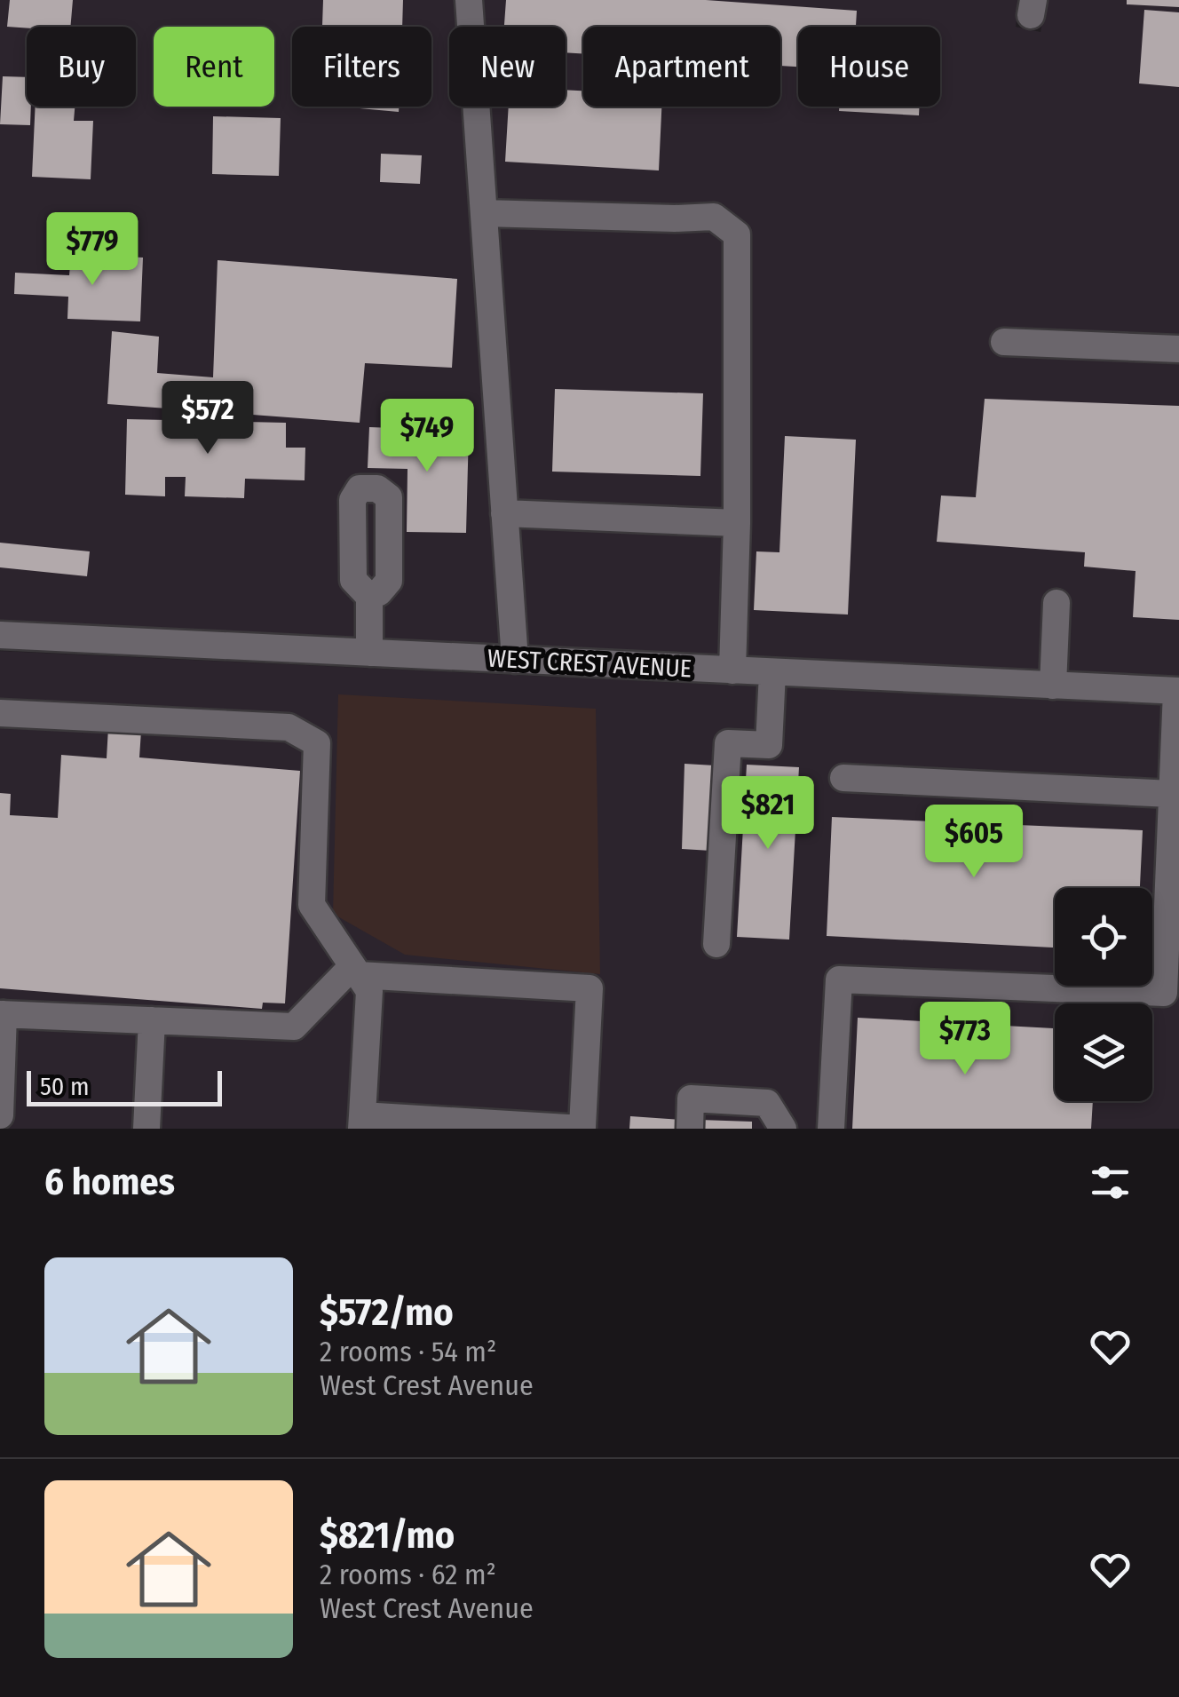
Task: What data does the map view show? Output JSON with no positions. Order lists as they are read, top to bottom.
{
  "streets": {
    "street": ["WEST CREST AVENUE"]
  },
  "scale_bar": "50 m",
  "page": {
    "chip": [
      "Buy",
      "Rent",
      "Filters",
      "New",
      "Apartment",
      "House"
    ],
    "price": [
      "$779",
      "$572",
      "$749",
      "$821",
      "$605",
      "$773"
    ],
    "scale": "50 m",
    "heading": "6 homes",
    "list": [
      {
        "name": "$572/mo",
        "note": "2 rooms · 54 m² · West Crest Avenue"
      },
      {
        "name": "$821/mo",
        "note": "2 rooms · 62 m² · West Crest Avenue"
      }
    ]
  }
}
